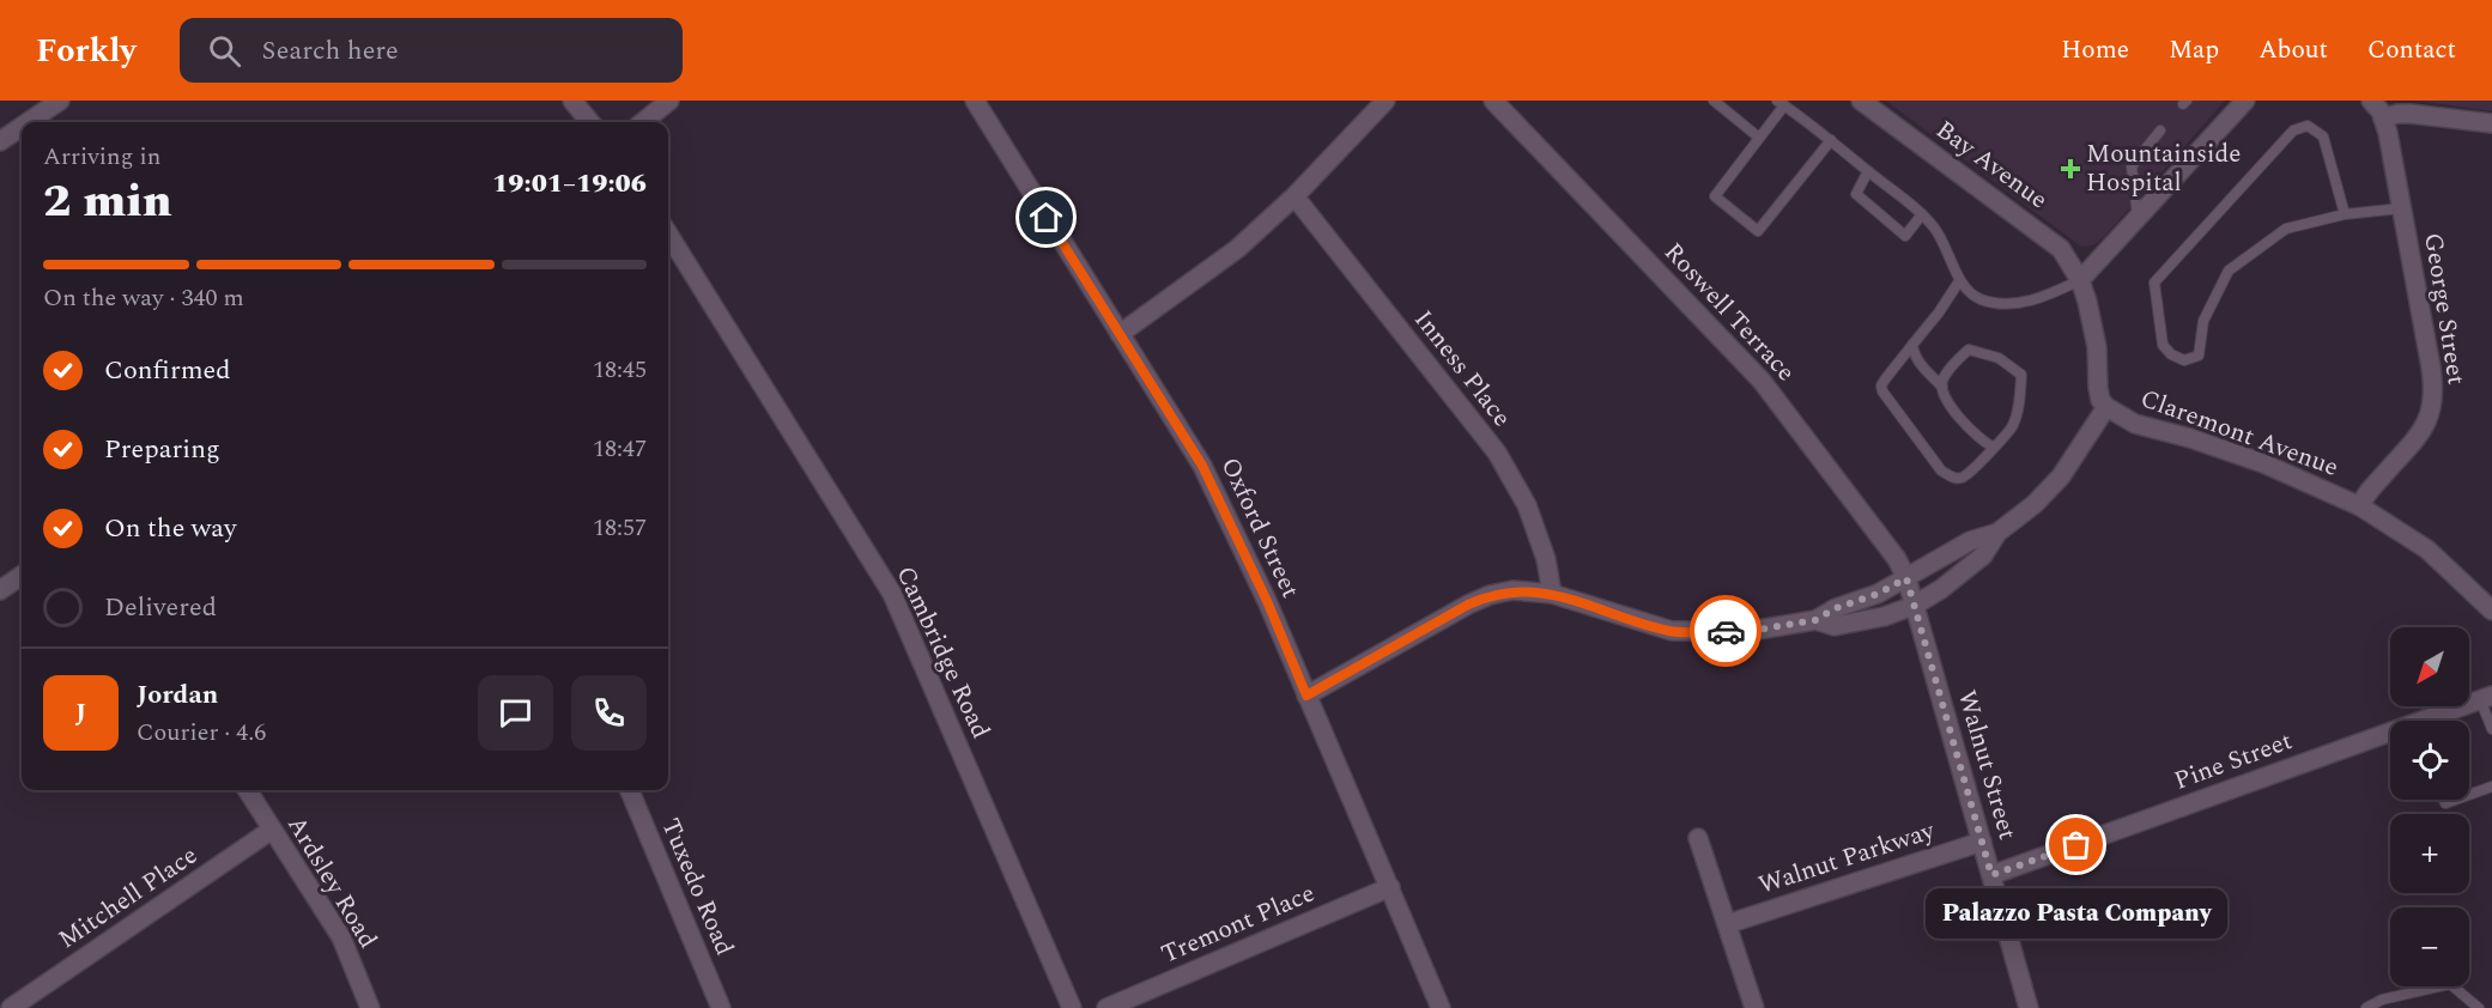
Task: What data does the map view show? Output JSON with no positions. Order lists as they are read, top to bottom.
{
  "streets": {
    "street": [
      "Bay Avenue",
      "George Street",
      "Roswell Terrace",
      "Inness Place",
      "Claremont Avenue",
      "Oxford Street",
      "Cambridge Road",
      "Pine Street",
      "Walnut Street",
      "Walnut Parkway",
      "Ardsley Road",
      "Tuxedo Road",
      "Mitchell Place",
      "Tremont Place"
    ]
  },
  "crossings": [
    ["George Street", "Claremont Avenue"],
    ["Roswell Terrace", "Walnut Street"],
    ["Oxford Street", "Tremont Place"],
    ["Pine Street", "Walnut Street"],
    ["Walnut Street", "Walnut Parkway"],
    ["Ardsley Road", "Mitchell Place"]
  ],
  "places": {
    "health": ["Mountainside Hospital"],
    "other": ["Palazzo Pasta Company"]
  },
  "north": "bottom left",
  "page": {
    "header": "Forkly",
    "search": "Search here",
    "nav": [
      "Home",
      "Map",
      "About",
      "Contact"
    ],
    "heading": ["2 min", "Arriving in", "19:01–19:06"],
    "panel": ["Jordan", "Courier · 4.6"],
    "bar": "On the way · 340 m",
    "list": [
      ["Confirmed", "18:45"],
      ["Preparing", "18:47"],
      ["On the way", "18:57"],
      "Delivered"
    ],
    "map_buttons": ["+", "−"],
    "round": "J",
    "bubble": "Palazzo Pasta Company"
  }
}
